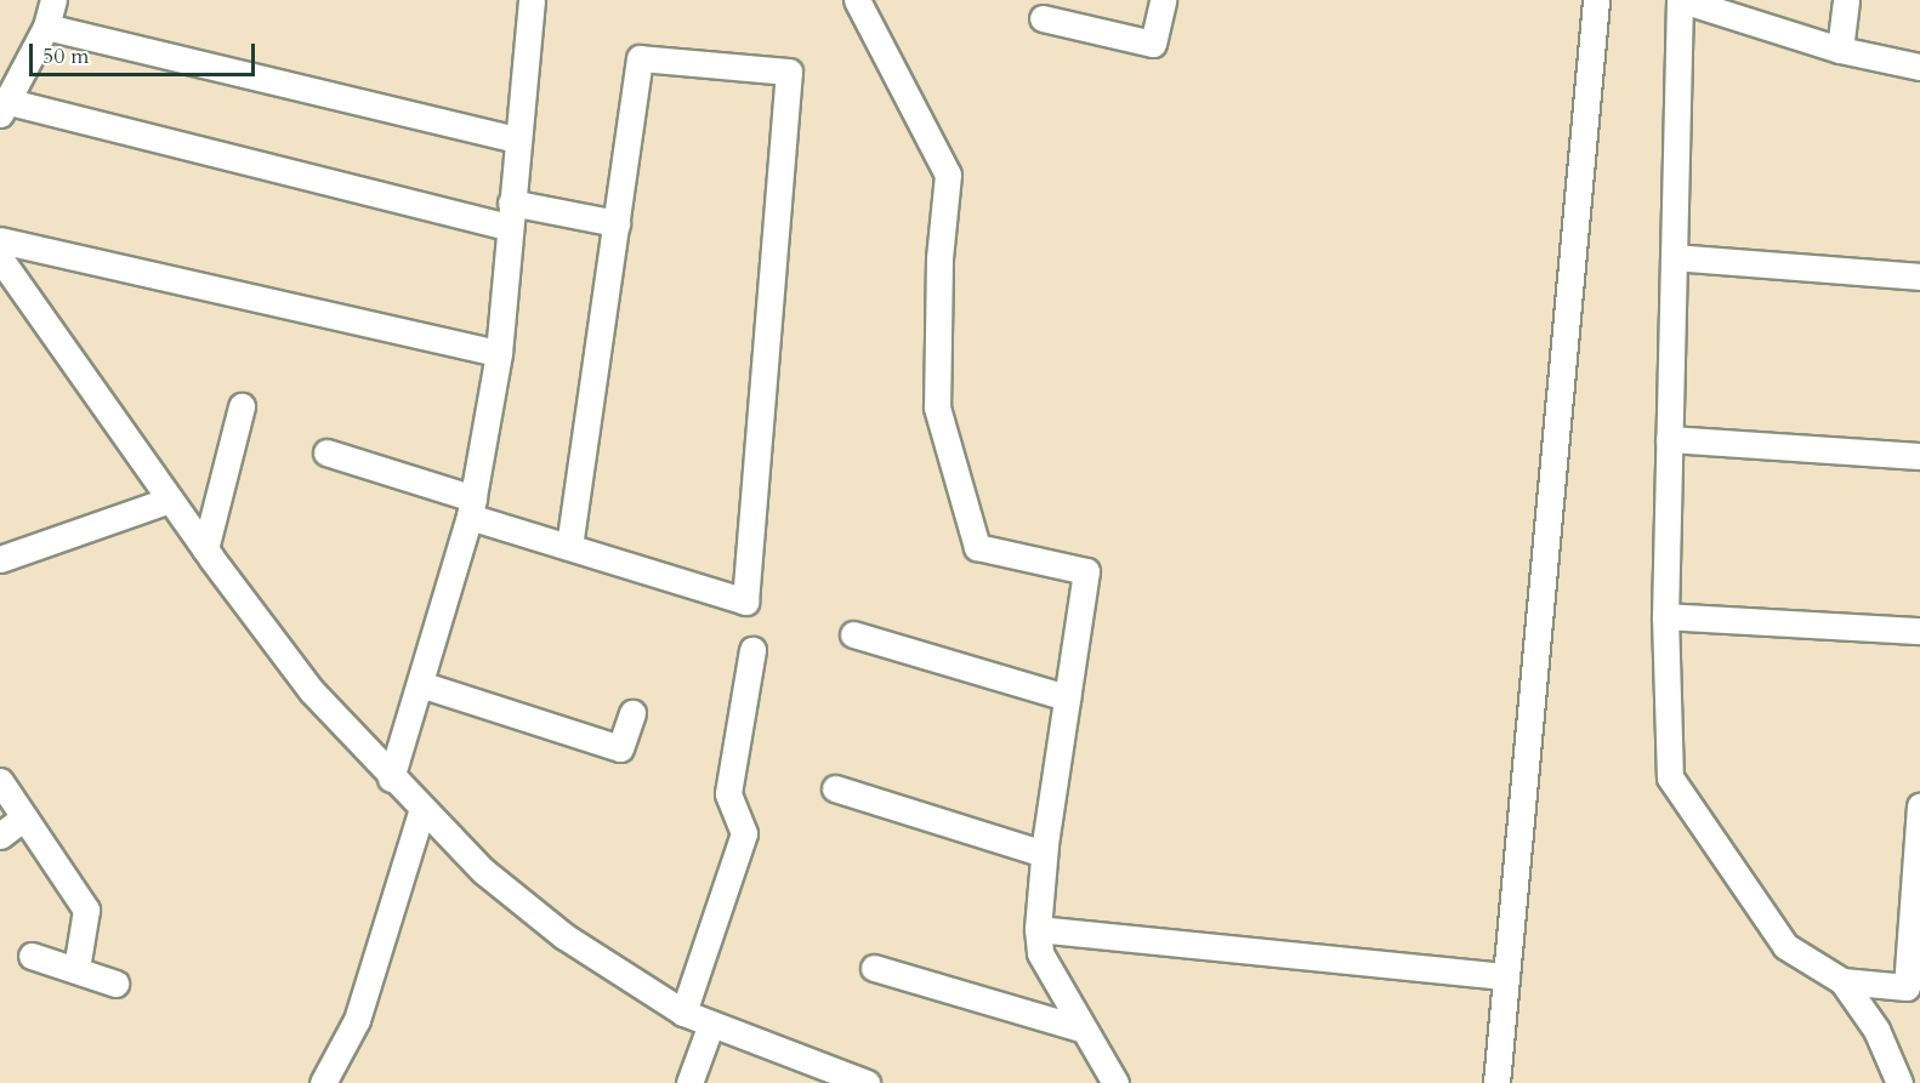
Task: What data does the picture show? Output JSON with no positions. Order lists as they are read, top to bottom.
{
  "scale_bar": "50 m"
}
